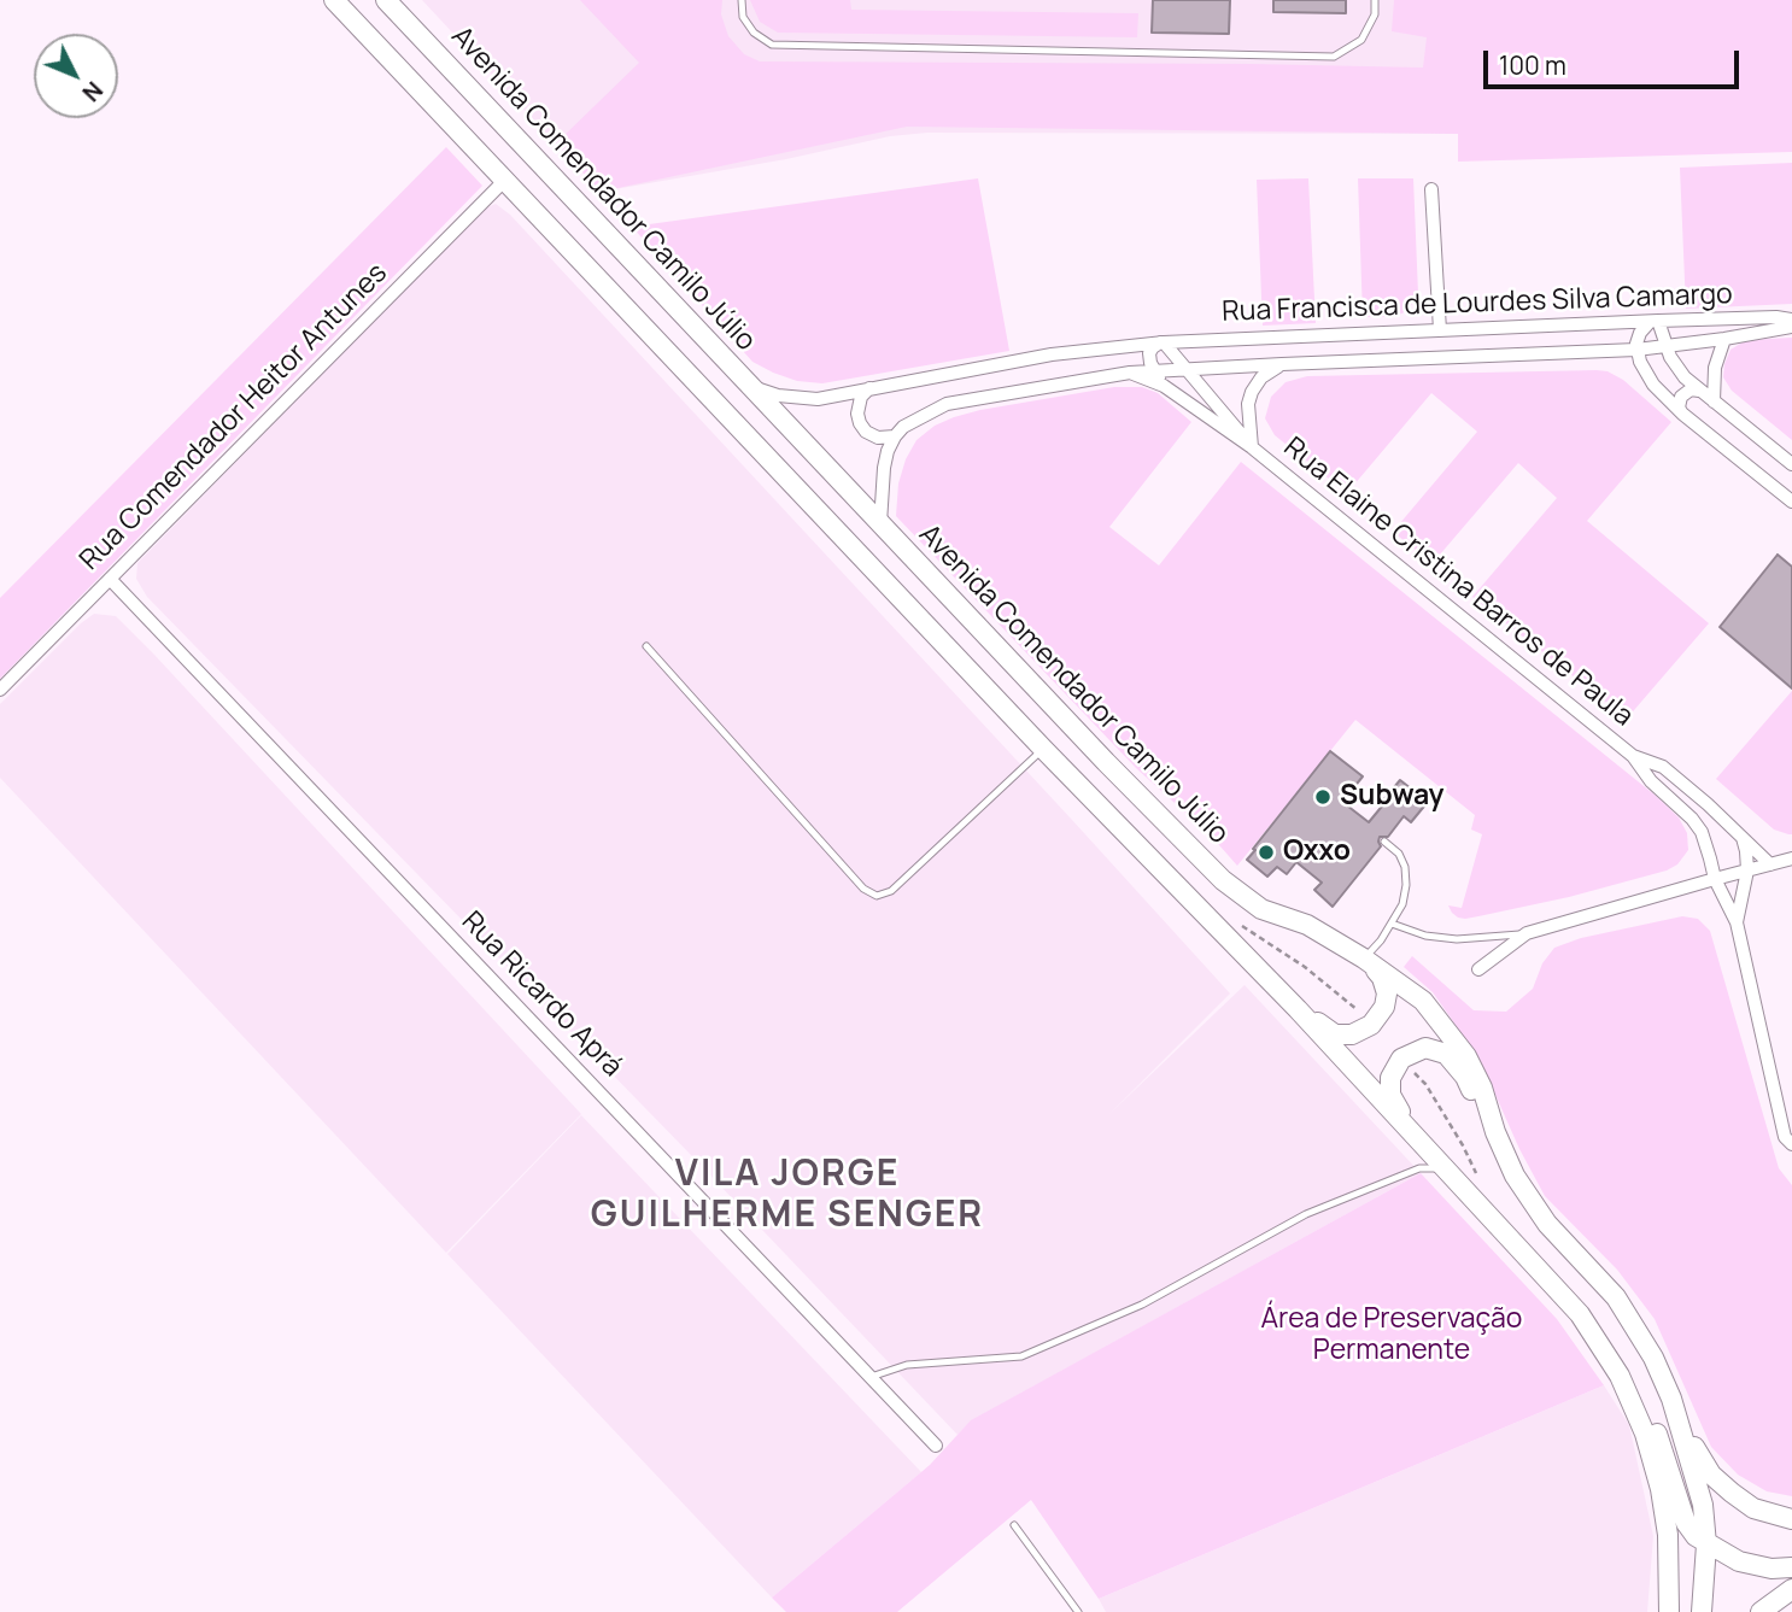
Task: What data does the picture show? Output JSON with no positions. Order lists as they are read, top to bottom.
{
  "streets": {
    "main road": ["Avenida Comendador Camilo Júlio"],
    "street": [
      "Rua Francisca de Lourdes Silva Camargo",
      "Rua Comendador Heitor Antunes",
      "Rua Elaine Cristina Barros de Paula",
      "Rua Ricardo Aprá"
    ]
  },
  "crossings": [
    ["Avenida Comendador Camilo Júlio", "Rua Francisca de Lourdes Silva Camargo"],
    ["Rua Francisca de Lourdes Silva Camargo", "Rua Elaine Cristina Barros de Paula"],
    ["Rua Comendador Heitor Antunes", "Rua Ricardo Aprá"]
  ],
  "districts": ["VILA JORGE GUILHERME SENGER"],
  "parks": ["Área de Preservação Permanente"],
  "places": ["Subway", "Oxxo"],
  "scale_bar": "100 m",
  "north": "bottom right"
}
